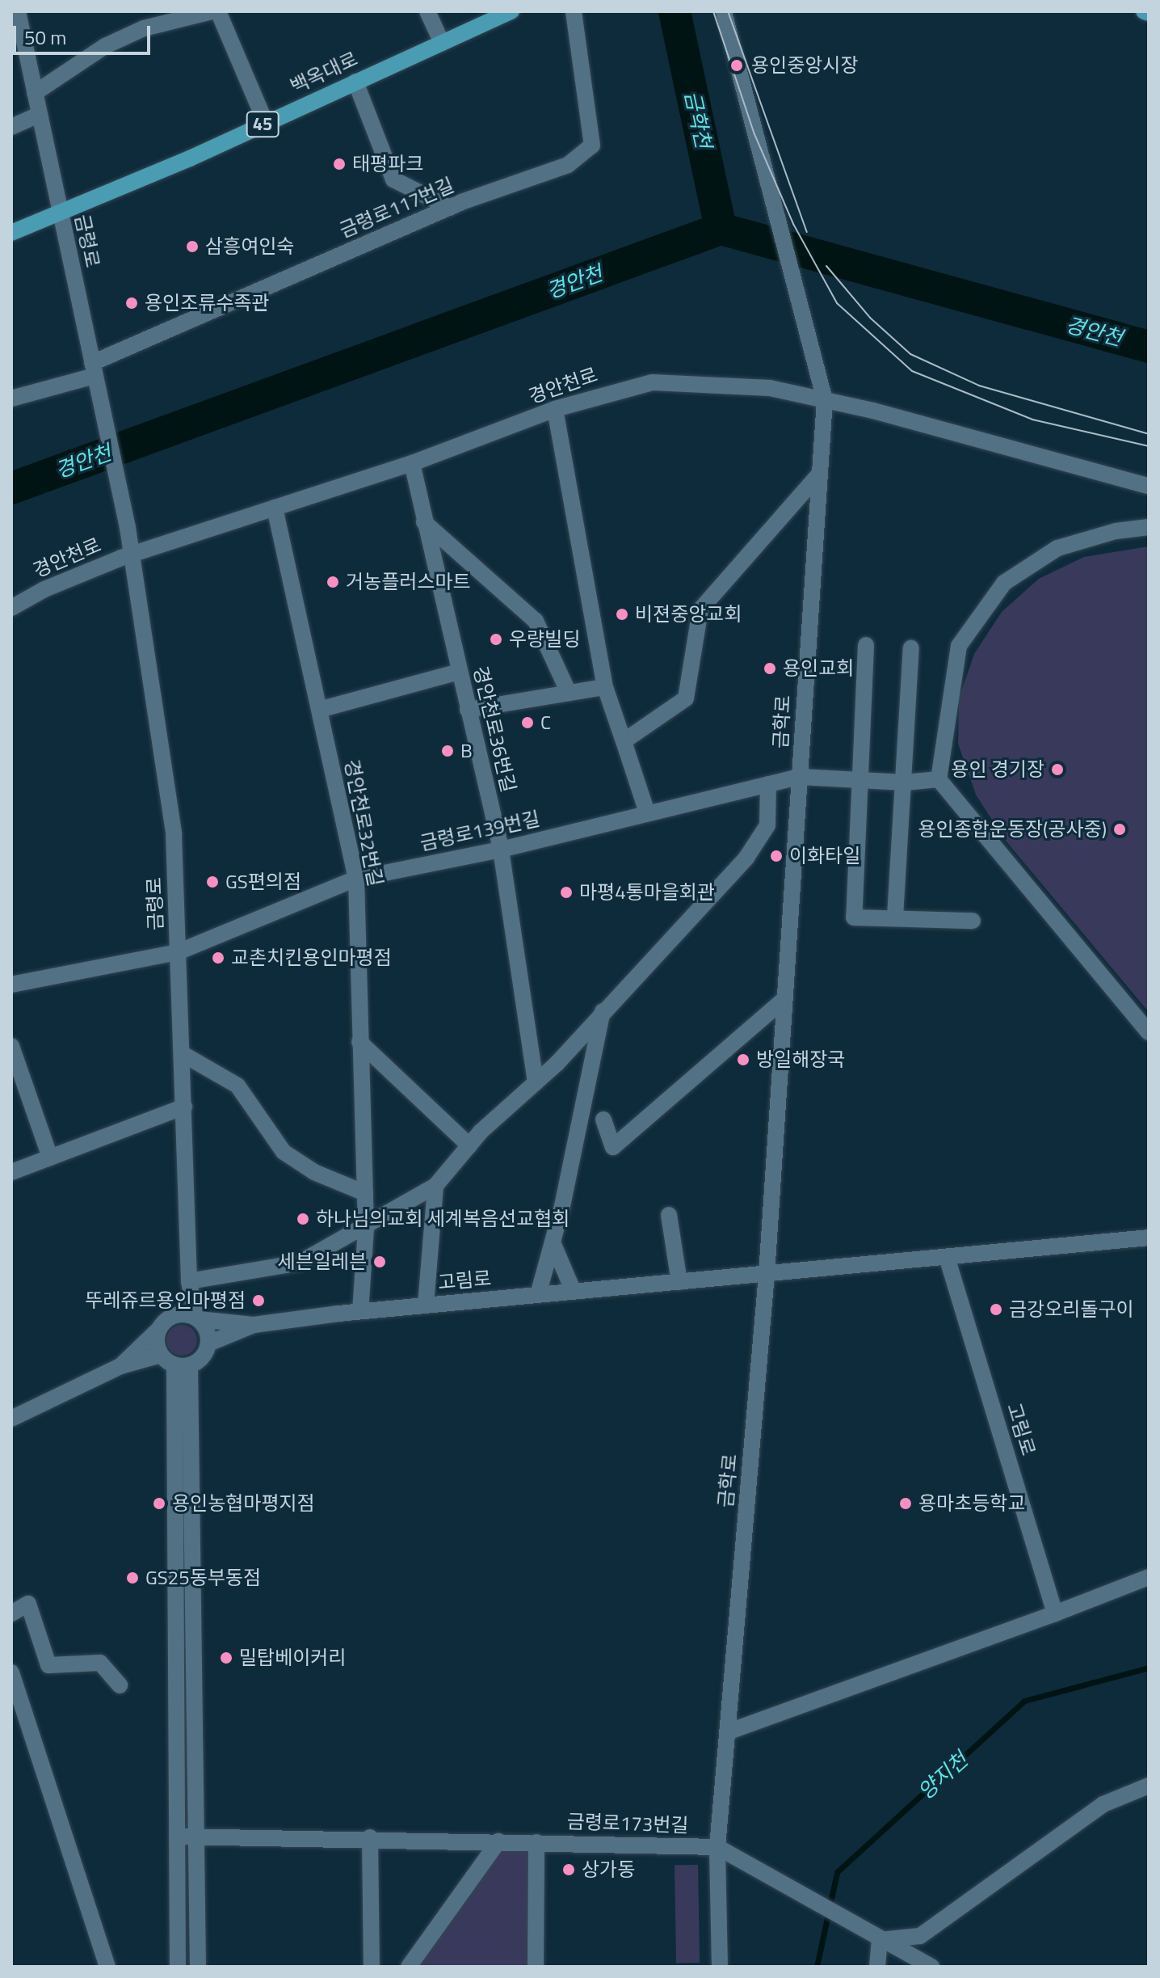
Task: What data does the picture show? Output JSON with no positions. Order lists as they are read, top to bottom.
{
  "streets": {
    "main road": ["백옥대로", "45"],
    "street": [
      "금령로117번길",
      "금령로",
      "경안천로",
      "금학로",
      "경안천로36번길",
      "경안천로32번길",
      "금령로139번길",
      "고림로",
      "금령로173번길"
    ]
  },
  "crossings": [
    ["백옥대로", "금령로"],
    ["금령로117번길", "금령로"],
    ["금령로", "경안천로"],
    ["금령로", "금령로139번길"],
    ["금령로", "고림로"],
    ["경안천로", "금학로"],
    ["경안천로", "경안천로36번길"],
    ["경안천로", "경안천로32번길"],
    ["금학로", "금령로139번길"],
    ["금학로", "고림로"],
    ["금학로", "금령로173번길"],
    ["경안천로36번길", "금령로139번길"],
    ["경안천로32번길", "금령로139번길"],
    ["경안천로32번길", "고림로"]
  ],
  "water": ["금학천", "경안천", "양지천"],
  "places": [
    "용인중앙시장",
    "태평파크",
    "삼흥여인숙",
    "용인조류수족관",
    "거농플러스마트",
    "비젼중앙교회",
    "우량빌딩",
    "용인교회",
    "C",
    "B",
    "용인 경기장",
    "용인종합운동장(공사중)",
    "이화타일",
    "GS편의점",
    "마평4통마을회관",
    "교촌치킨용인마평점",
    "방일해장국",
    "하나님의교회 세계복음선교협회",
    "세븐일레븐",
    "뚜레쥬르용인마평점",
    "금강오리돌구이",
    "용인농협마평지점",
    "용마초등학교",
    "GS25동부동점",
    "밀탑베이커리",
    "상가동"
  ],
  "scale_bar": "50 m"
}
